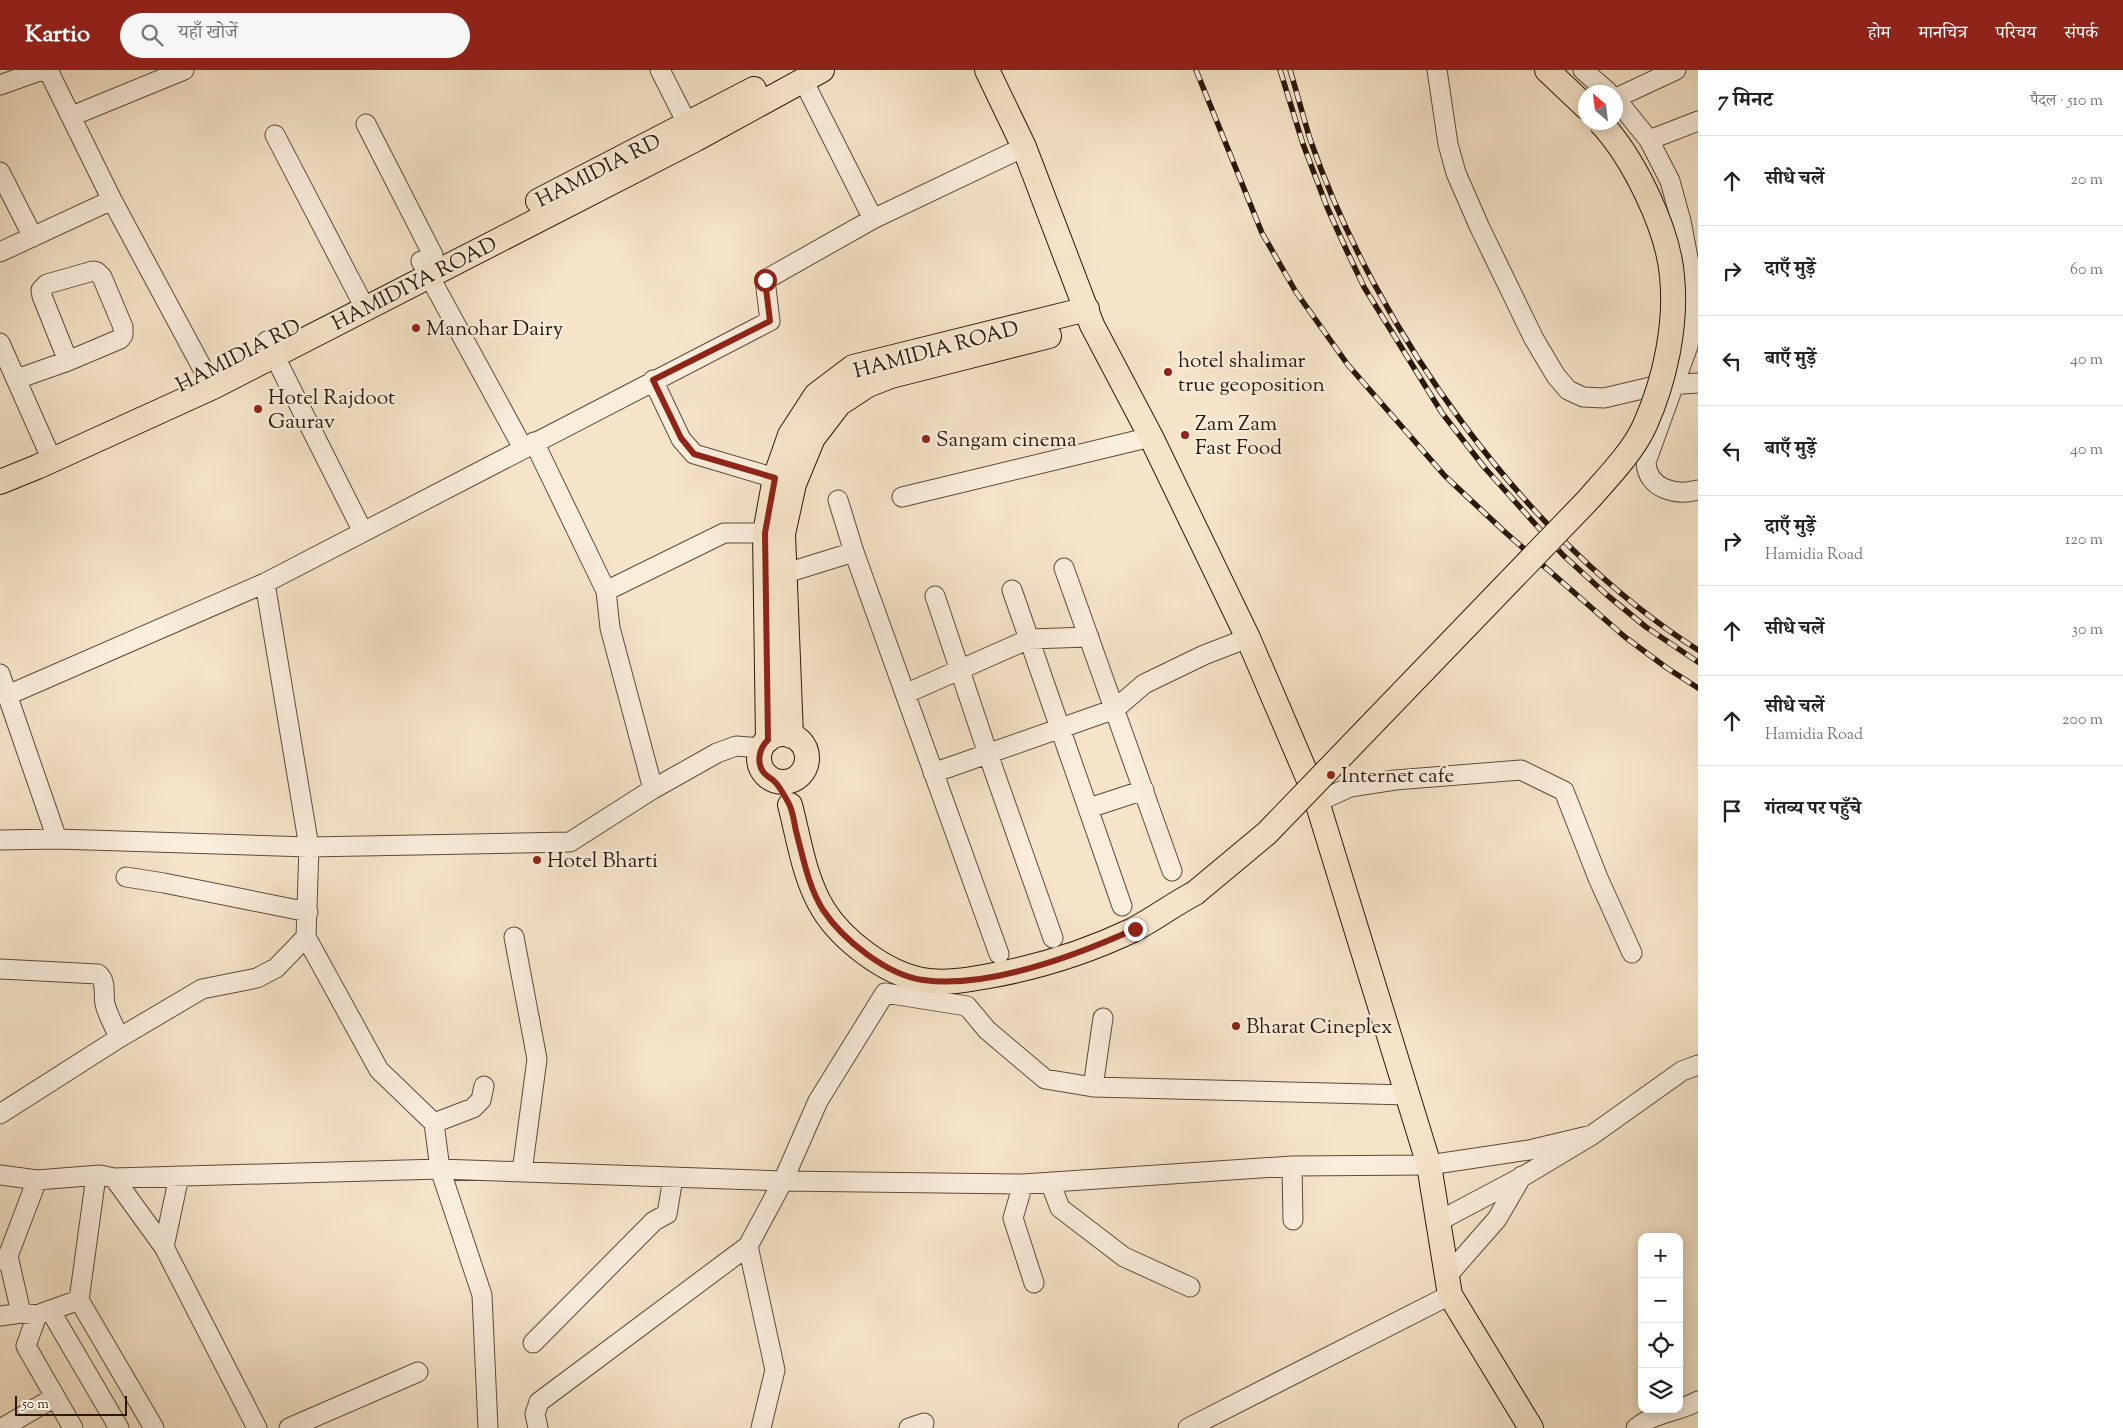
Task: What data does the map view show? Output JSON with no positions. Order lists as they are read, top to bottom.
{
  "streets": {
    "main road": ["HAMIDIA RD", "HAMIDIYA ROAD", "HAMIDIA ROAD"]
  },
  "crossings": [
    ["HAMIDIA RD", "HAMIDIYA ROAD"]
  ],
  "places": [
    "Manohar Dairy",
    "hotel shalimar true geoposition",
    "Hotel Rajdoot Gaurav",
    "Zam Zam Fast Food",
    "Sangam cinema",
    "Internet cafe",
    "Hotel Bharti",
    "Bharat Cineplex"
  ],
  "scale_bar": "50 m",
  "north": "top left",
  "page": {
    "header": "Kartio",
    "search": "यहाँ खोजें",
    "nav": [
      "होम",
      "मानचित्र",
      "परिचय",
      "संपर्क"
    ],
    "heading": ["7 मिनट", "पैदल · 510 m"],
    "list": [
      ["सीधे चलें", "20 m"],
      ["दाएँ मुड़ें", "60 m"],
      ["बाएँ मुड़ें", "40 m"],
      ["बाएँ मुड़ें", "40 m"],
      ["दाएँ मुड़ें", "Hamidia Road", "120 m"],
      ["सीधे चलें", "30 m"],
      ["सीधे चलें", "Hamidia Road", "200 m"],
      "गंतव्य पर पहुँचे"
    ],
    "map_buttons": ["+", "−"],
    "scale": "50 m"
  }
}
